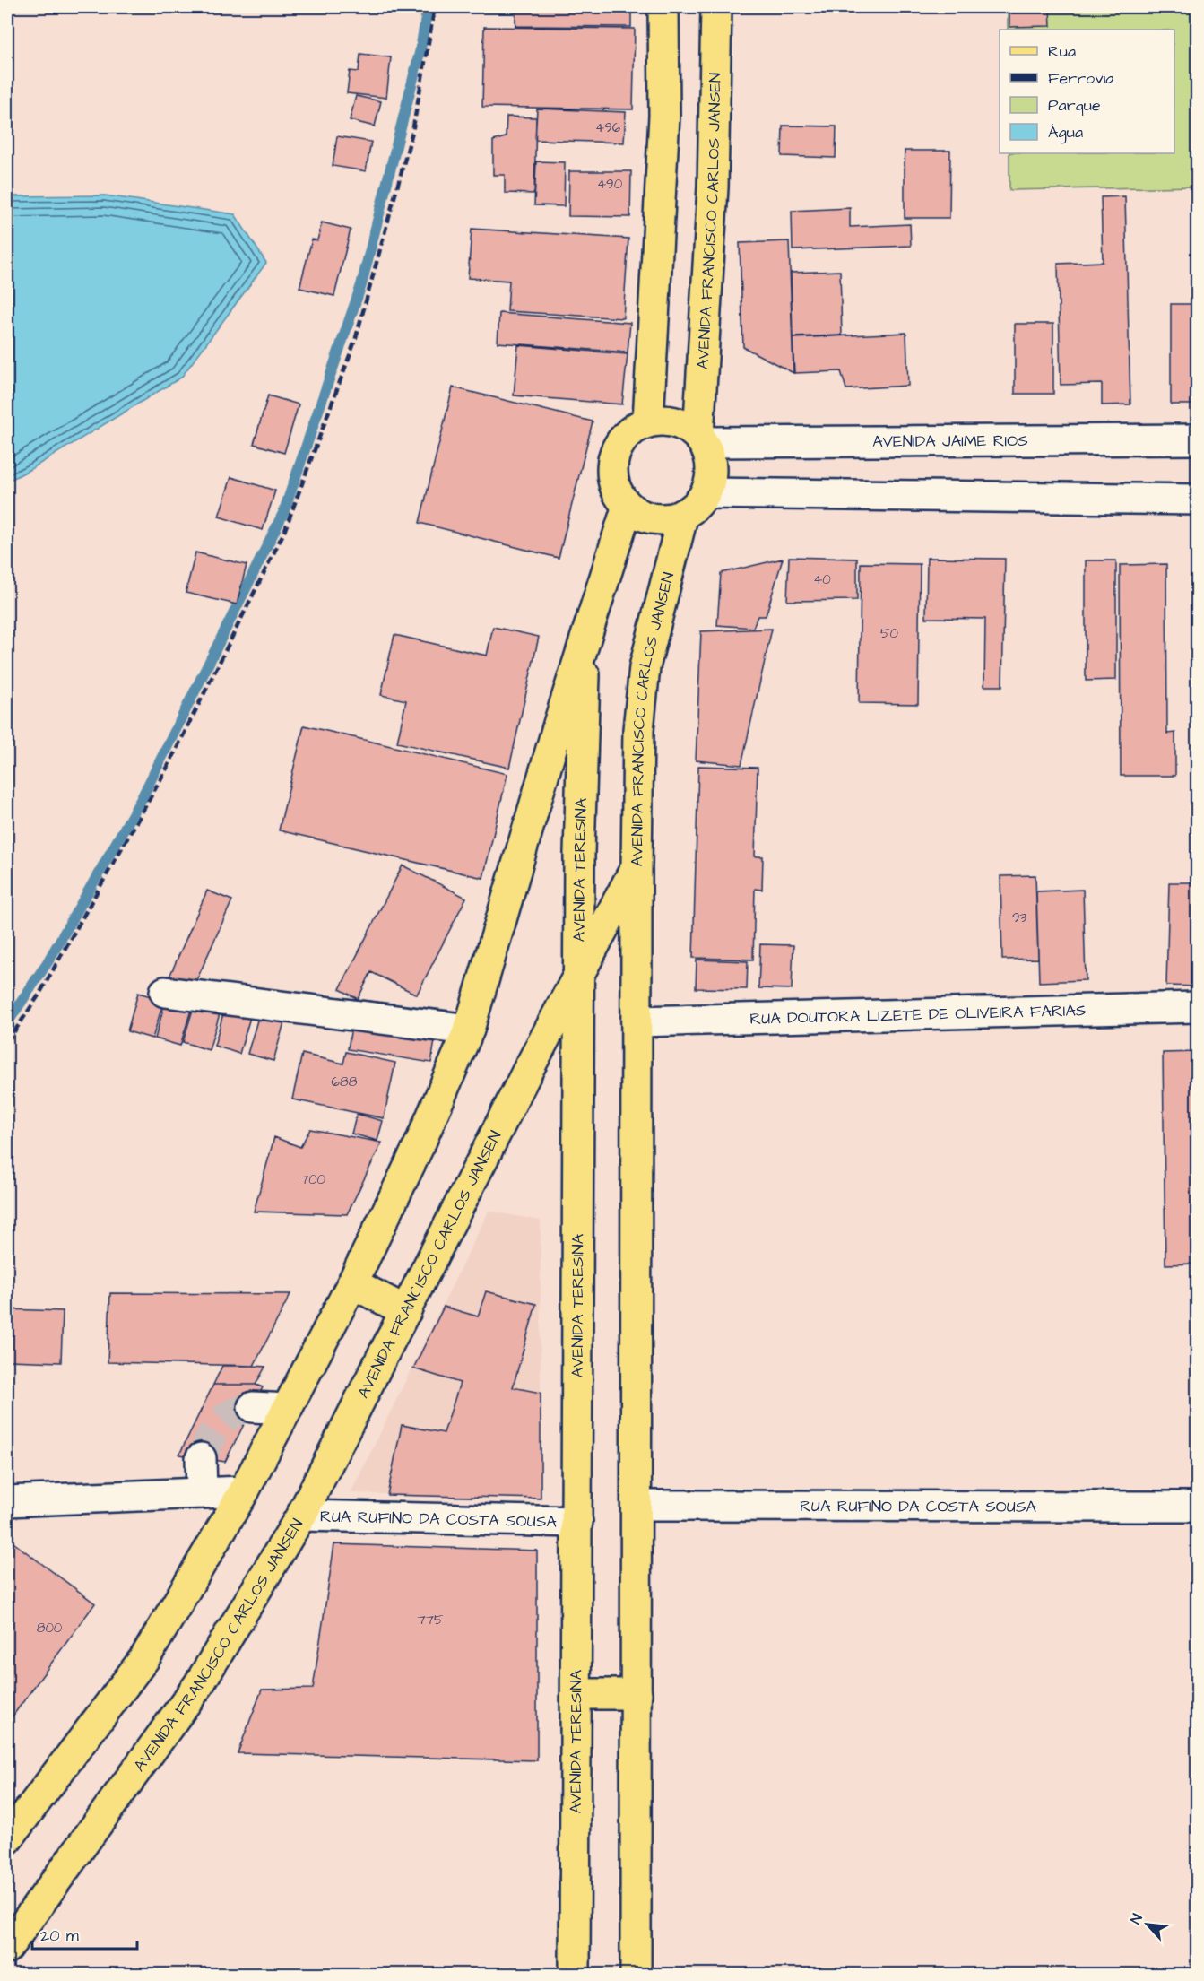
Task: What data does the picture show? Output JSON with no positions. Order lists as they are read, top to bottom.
{
  "streets": {
    "main road": ["AVENIDA FRANCISCO CARLOS JANSEN", "AVENIDA TERESINA"],
    "street": ["AVENIDA JAIME RIOS", "RUA DOUTORA LIZETE DE OLIVEIRA FARIAS", "RUA RUFINO DA COSTA SOUSA"]
  },
  "crossings": [
    ["AVENIDA FRANCISCO CARLOS JANSEN", "AVENIDA JAIME RIOS"],
    ["AVENIDA FRANCISCO CARLOS JANSEN", "AVENIDA TERESINA"],
    ["AVENIDA FRANCISCO CARLOS JANSEN", "RUA RUFINO DA COSTA SOUSA"],
    ["AVENIDA TERESINA", "RUA RUFINO DA COSTA SOUSA"]
  ],
  "house_numbers": [
    "496",
    "490",
    "40",
    "50",
    "93",
    "688",
    "700",
    "775",
    "800"
  ],
  "legend": [
    "Rua",
    "Ferrovia",
    "Parque",
    "Água"
  ],
  "scale_bar": "20 m",
  "north": "top left"
}
